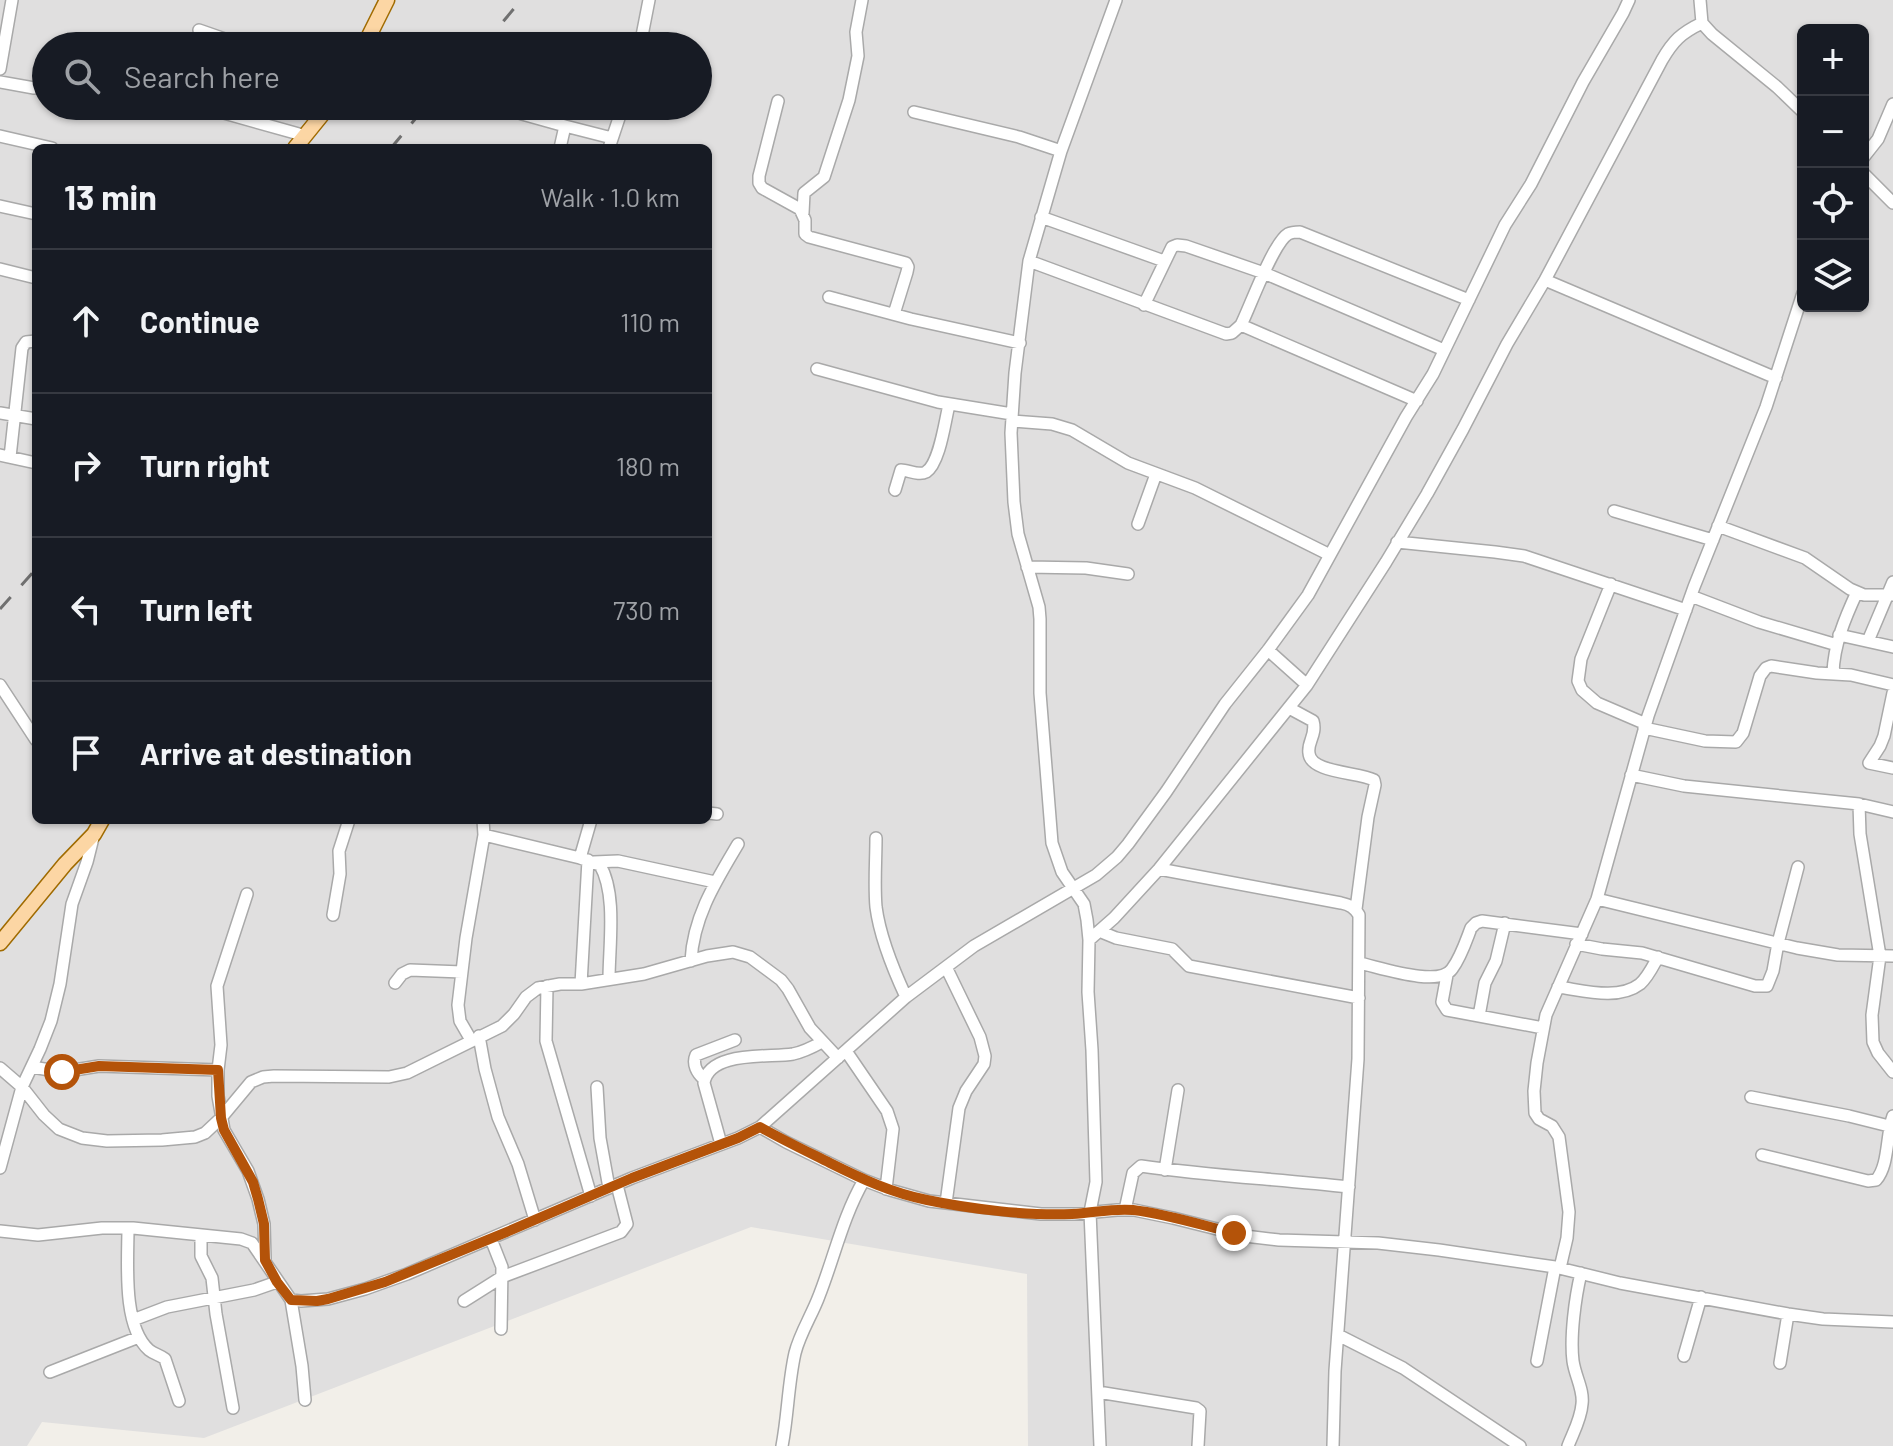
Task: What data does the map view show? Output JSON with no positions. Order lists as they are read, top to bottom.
{
  "page": {
    "map_buttons": ["+", "−"],
    "search": "Search here",
    "heading": ["13 min", "Walk · 1.0 km"],
    "list": [
      ["Continue", "110 m"],
      ["Turn right", "180 m"],
      ["Turn left", "730 m"],
      "Arrive at destination"
    ]
  }
}
